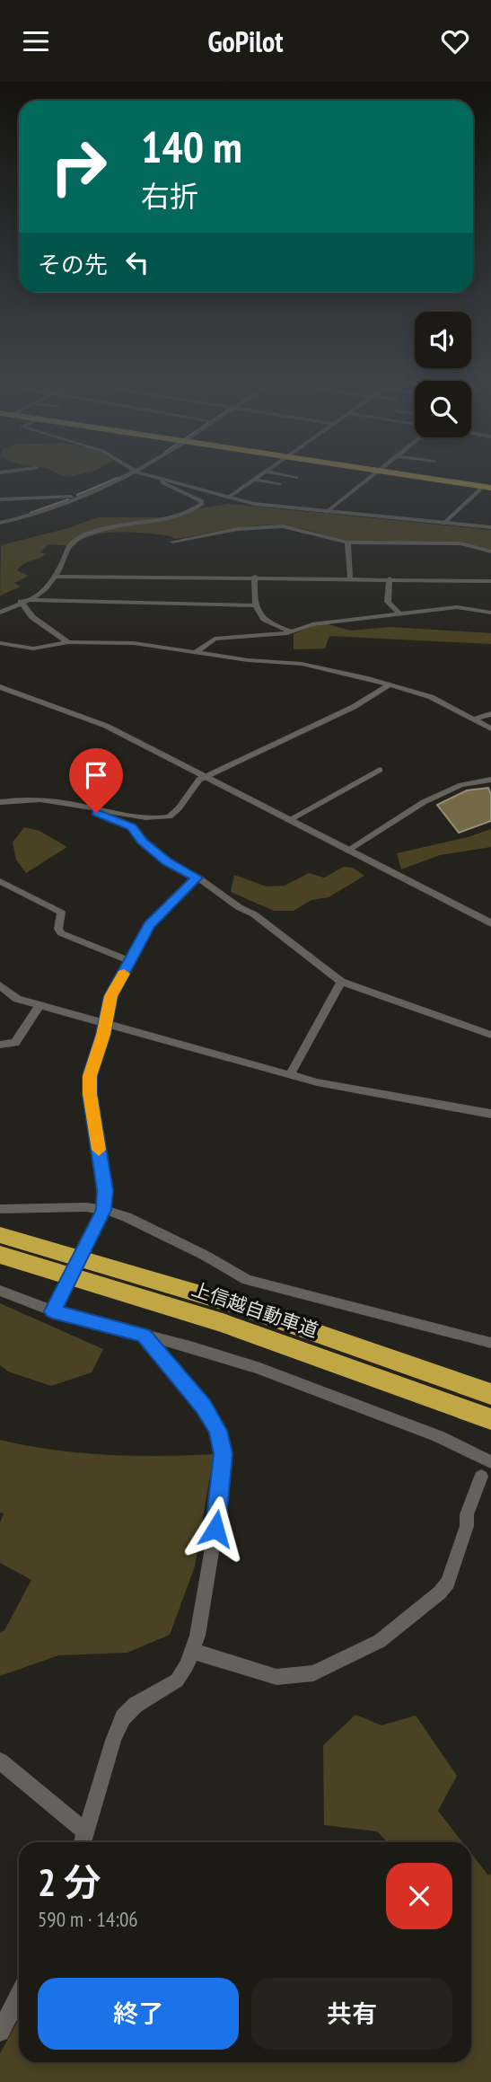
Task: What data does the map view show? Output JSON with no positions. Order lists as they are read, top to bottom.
{
  "streets": {
    "highway": ["上信越自動車道"]
  },
  "page": {
    "header": "GoPilot",
    "turn": ["140 m", "右折"],
    "then": "その先",
    "heading": ["2 分", "590 m · 14:06"],
    "buttons": ["終了", "共有"]
  }
}
